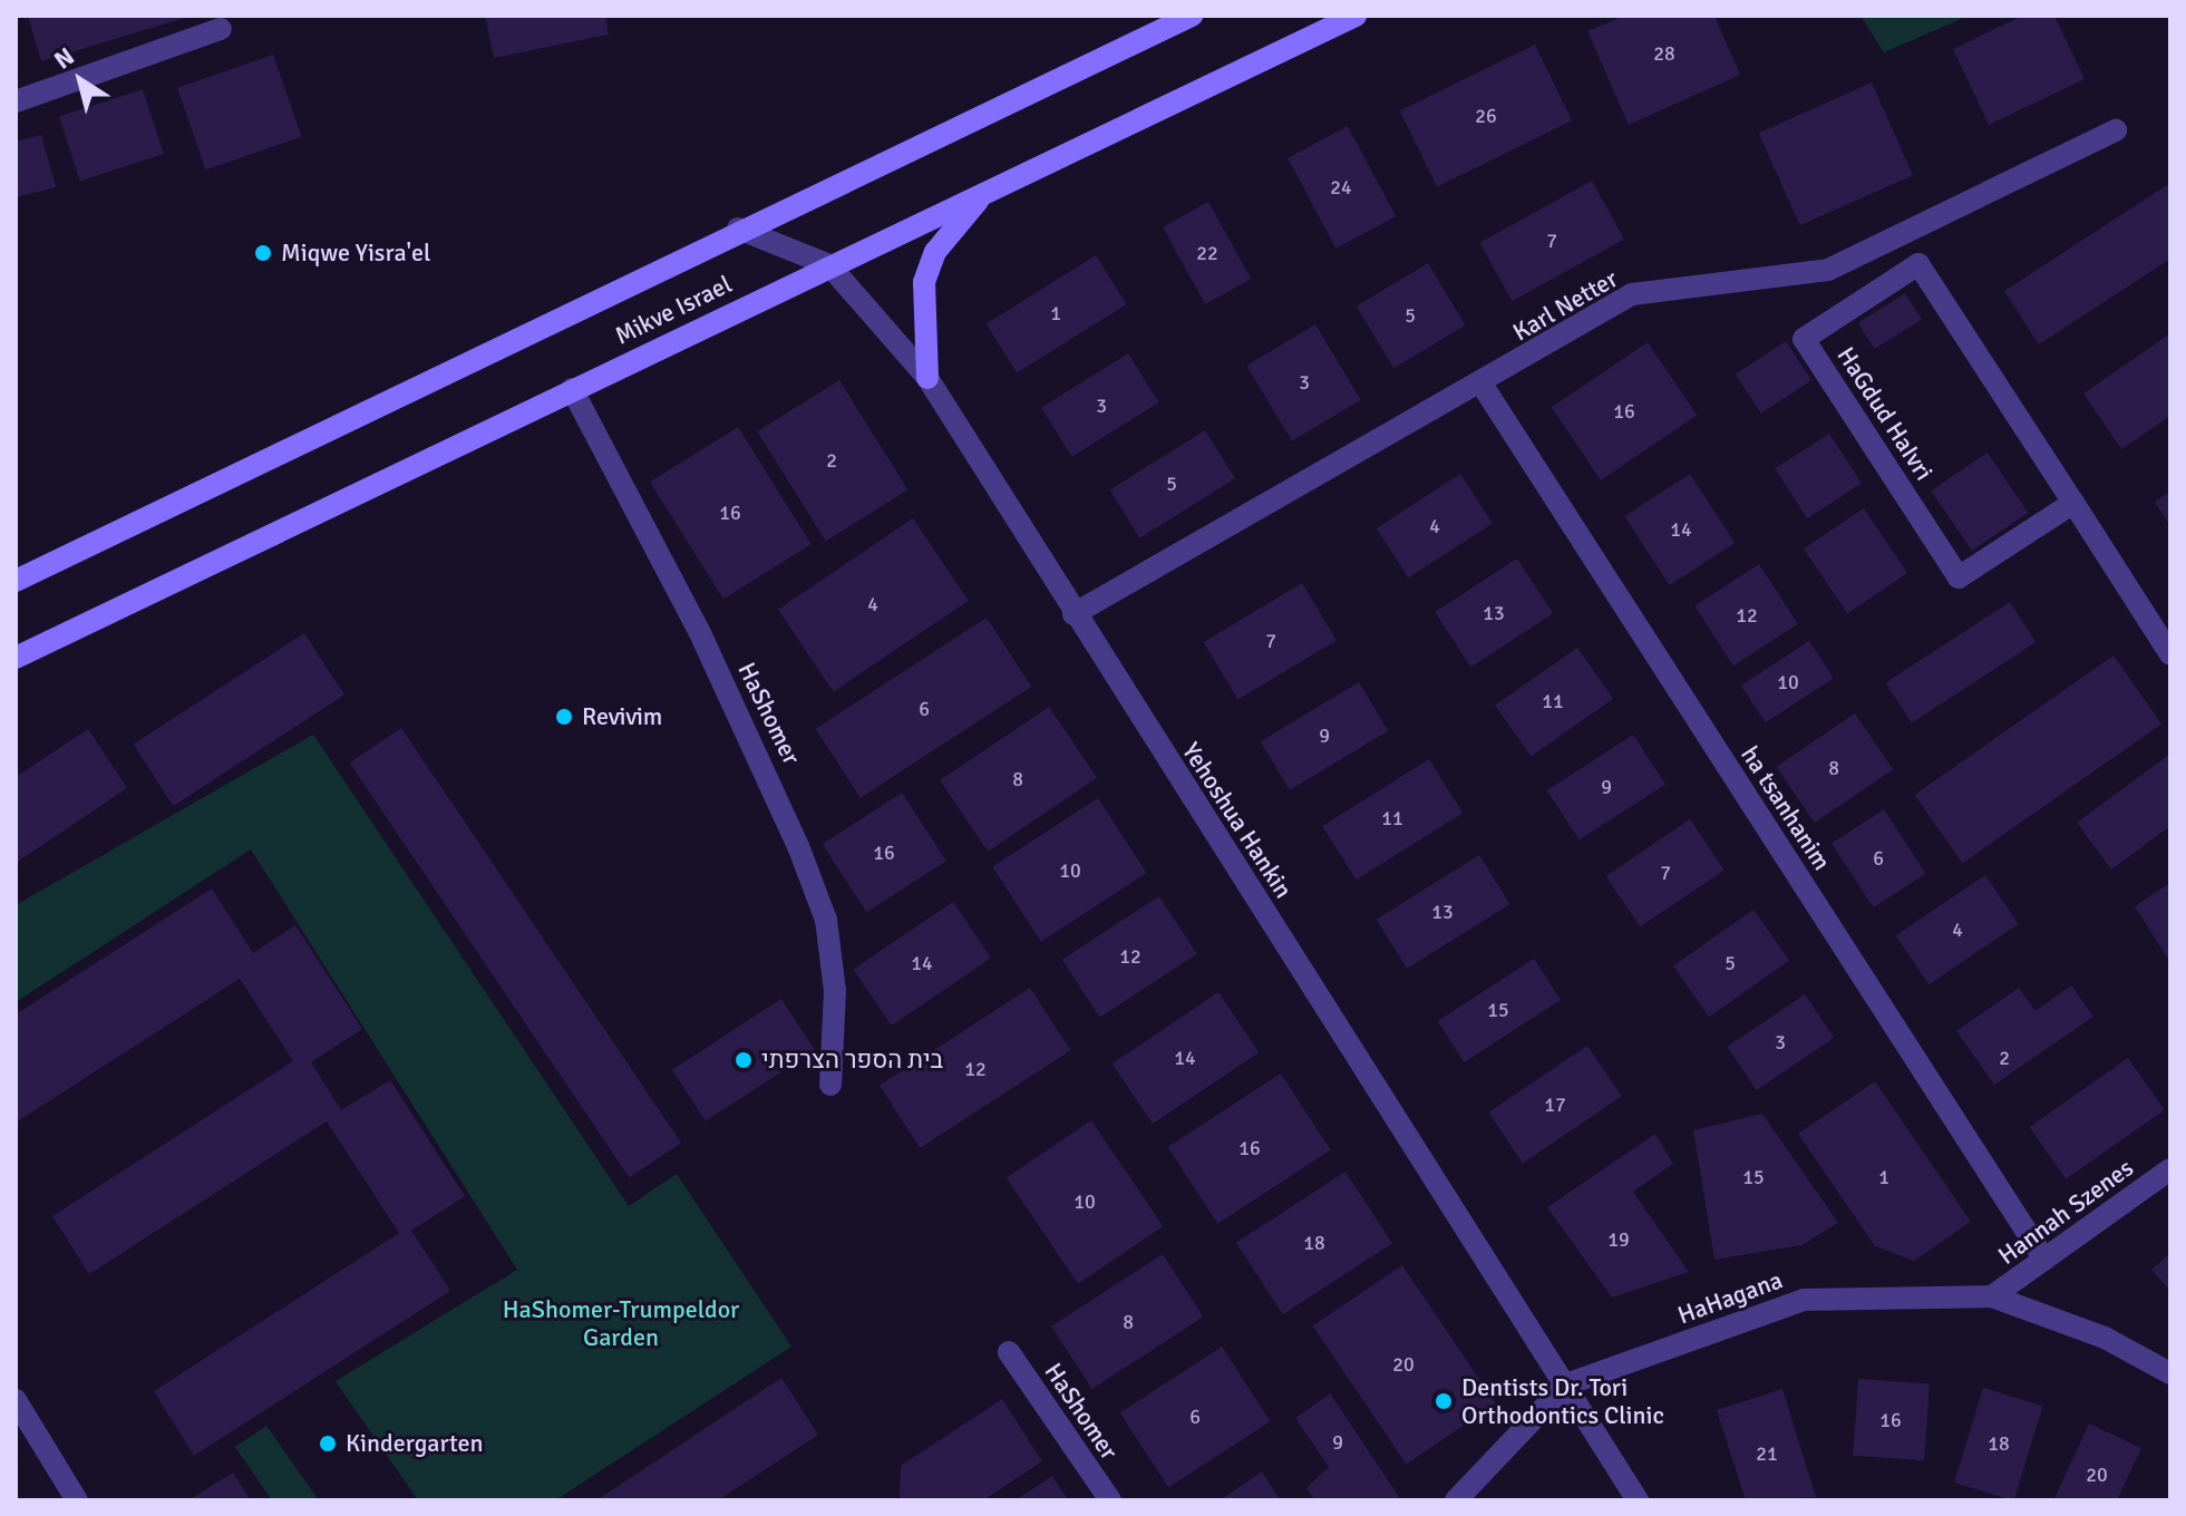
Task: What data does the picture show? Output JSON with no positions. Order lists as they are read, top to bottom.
{
  "streets": {
    "main road": ["Mikve Israel"],
    "street": [
      "Karl Netter",
      "HaGdud HaIvri",
      "HaShomer",
      "ha tsanhanim",
      "Yehoshua Hankin",
      "Hannah Szenes",
      "HaHagana"
    ]
  },
  "crossings": [
    ["Karl Netter", "ha tsanhanim"],
    ["Karl Netter", "Yehoshua Hankin"],
    ["Mikve Israel", "HaShomer"],
    ["Mikve Israel", "Yehoshua Hankin"],
    ["ha tsanhanim", "Hannah Szenes"],
    ["Yehoshua Hankin", "HaHagana"],
    ["Hannah Szenes", "HaHagana"]
  ],
  "parks": ["HaShomer-Trumpeldor Garden"],
  "places": [
    "Miqwe Yisra'el",
    "Revivim",
    "בית הספר הצרפתי",
    "Dentists Dr. Tori Orthodontics Clinic",
    "Kindergarten"
  ],
  "house_numbers": [
    "28",
    "26",
    "24",
    "7",
    "22",
    "1",
    "5",
    "3",
    "3",
    "16",
    "2",
    "5",
    "16",
    "4",
    "14",
    "4",
    "13",
    "12",
    "7",
    "10",
    "11",
    "6",
    "9",
    "8",
    "8",
    "9",
    "11",
    "16",
    "6",
    "10",
    "7",
    "13",
    "4",
    "12",
    "14",
    "5",
    "15",
    "3",
    "14",
    "2",
    "12",
    "17",
    "16",
    "15",
    "1",
    "10",
    "19",
    "18",
    "8",
    "20",
    "6",
    "16",
    "9",
    "18",
    "21",
    "20"
  ],
  "north": "top left"
}
